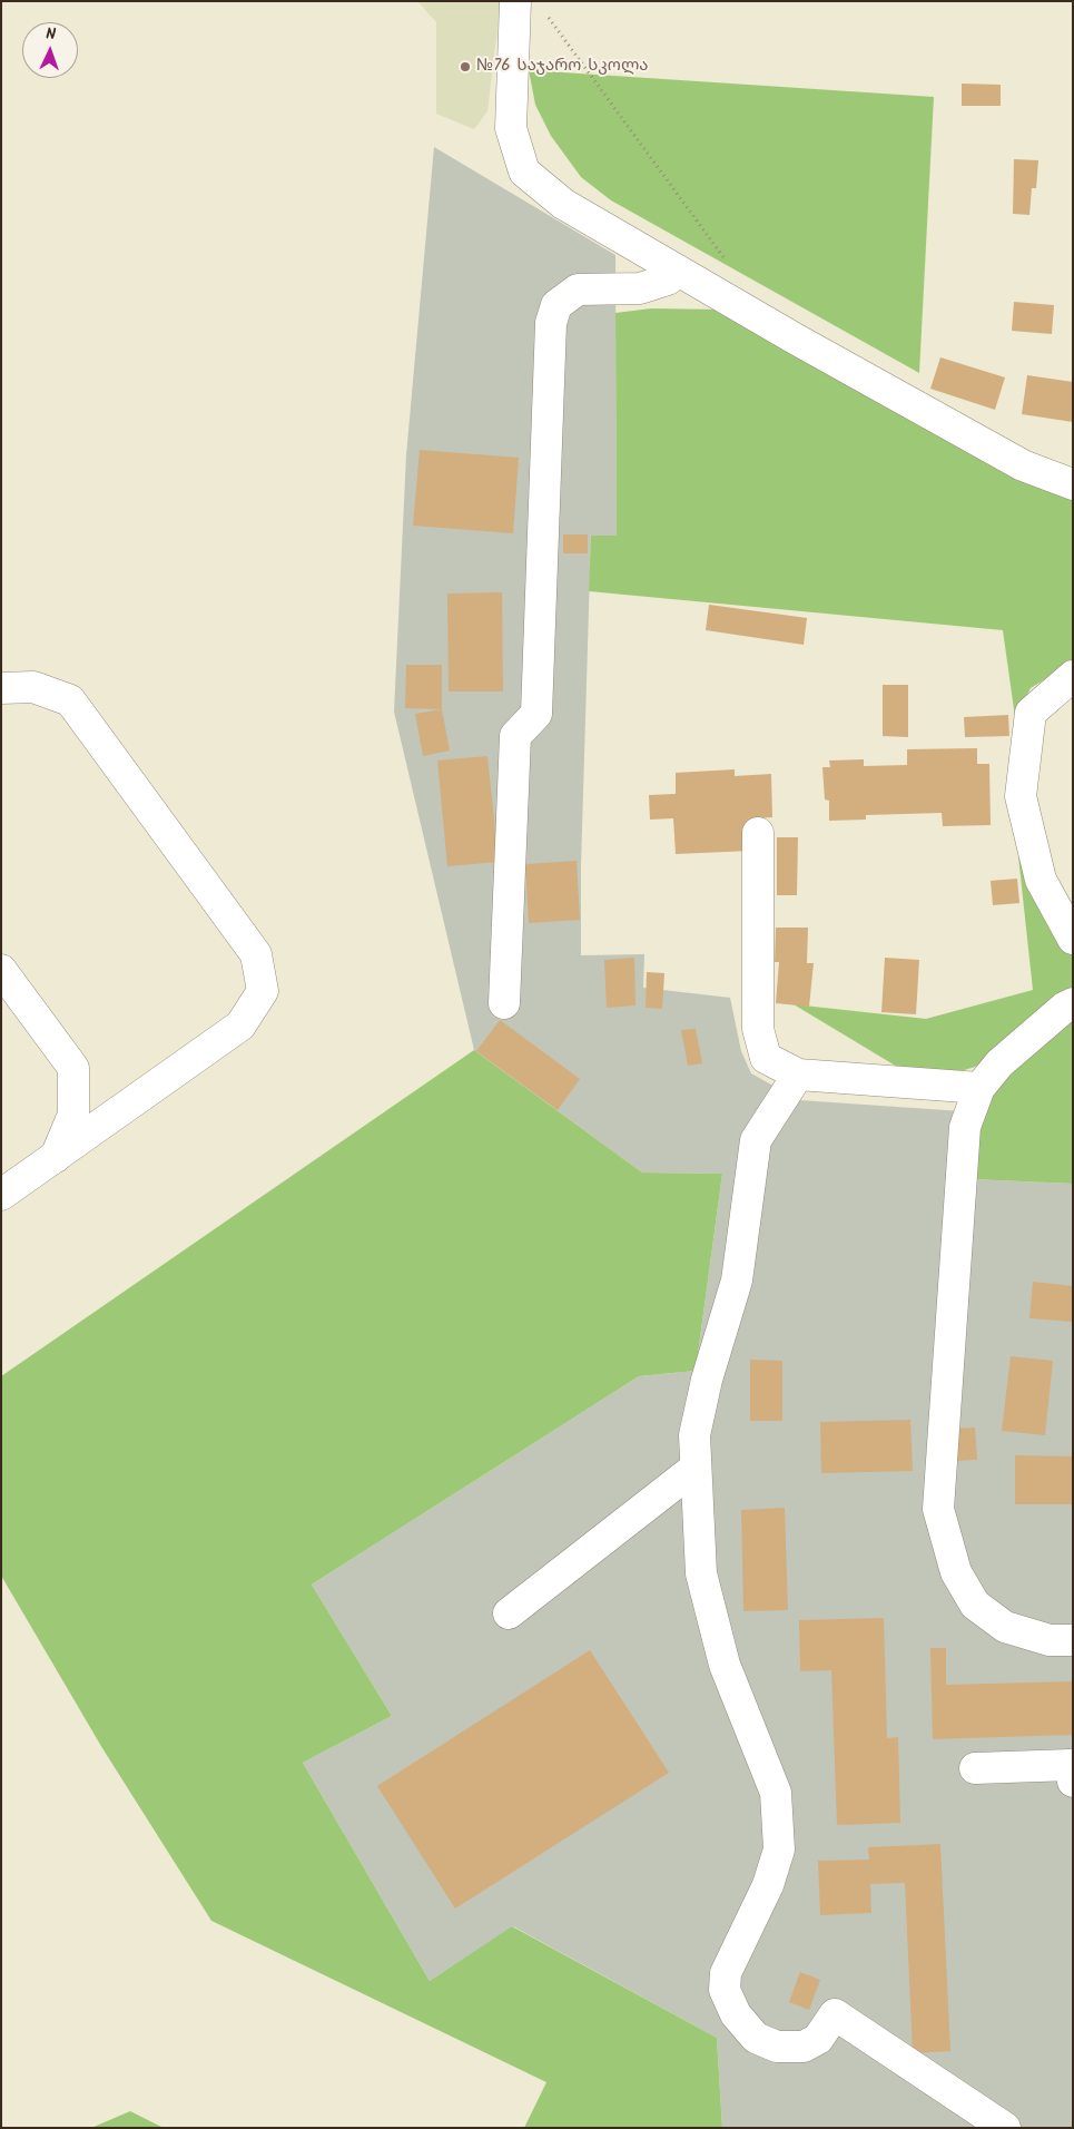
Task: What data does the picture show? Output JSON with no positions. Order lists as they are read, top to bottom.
{
  "places": ["№76 საჯარო სკოლა"],
  "north": "top"
}
